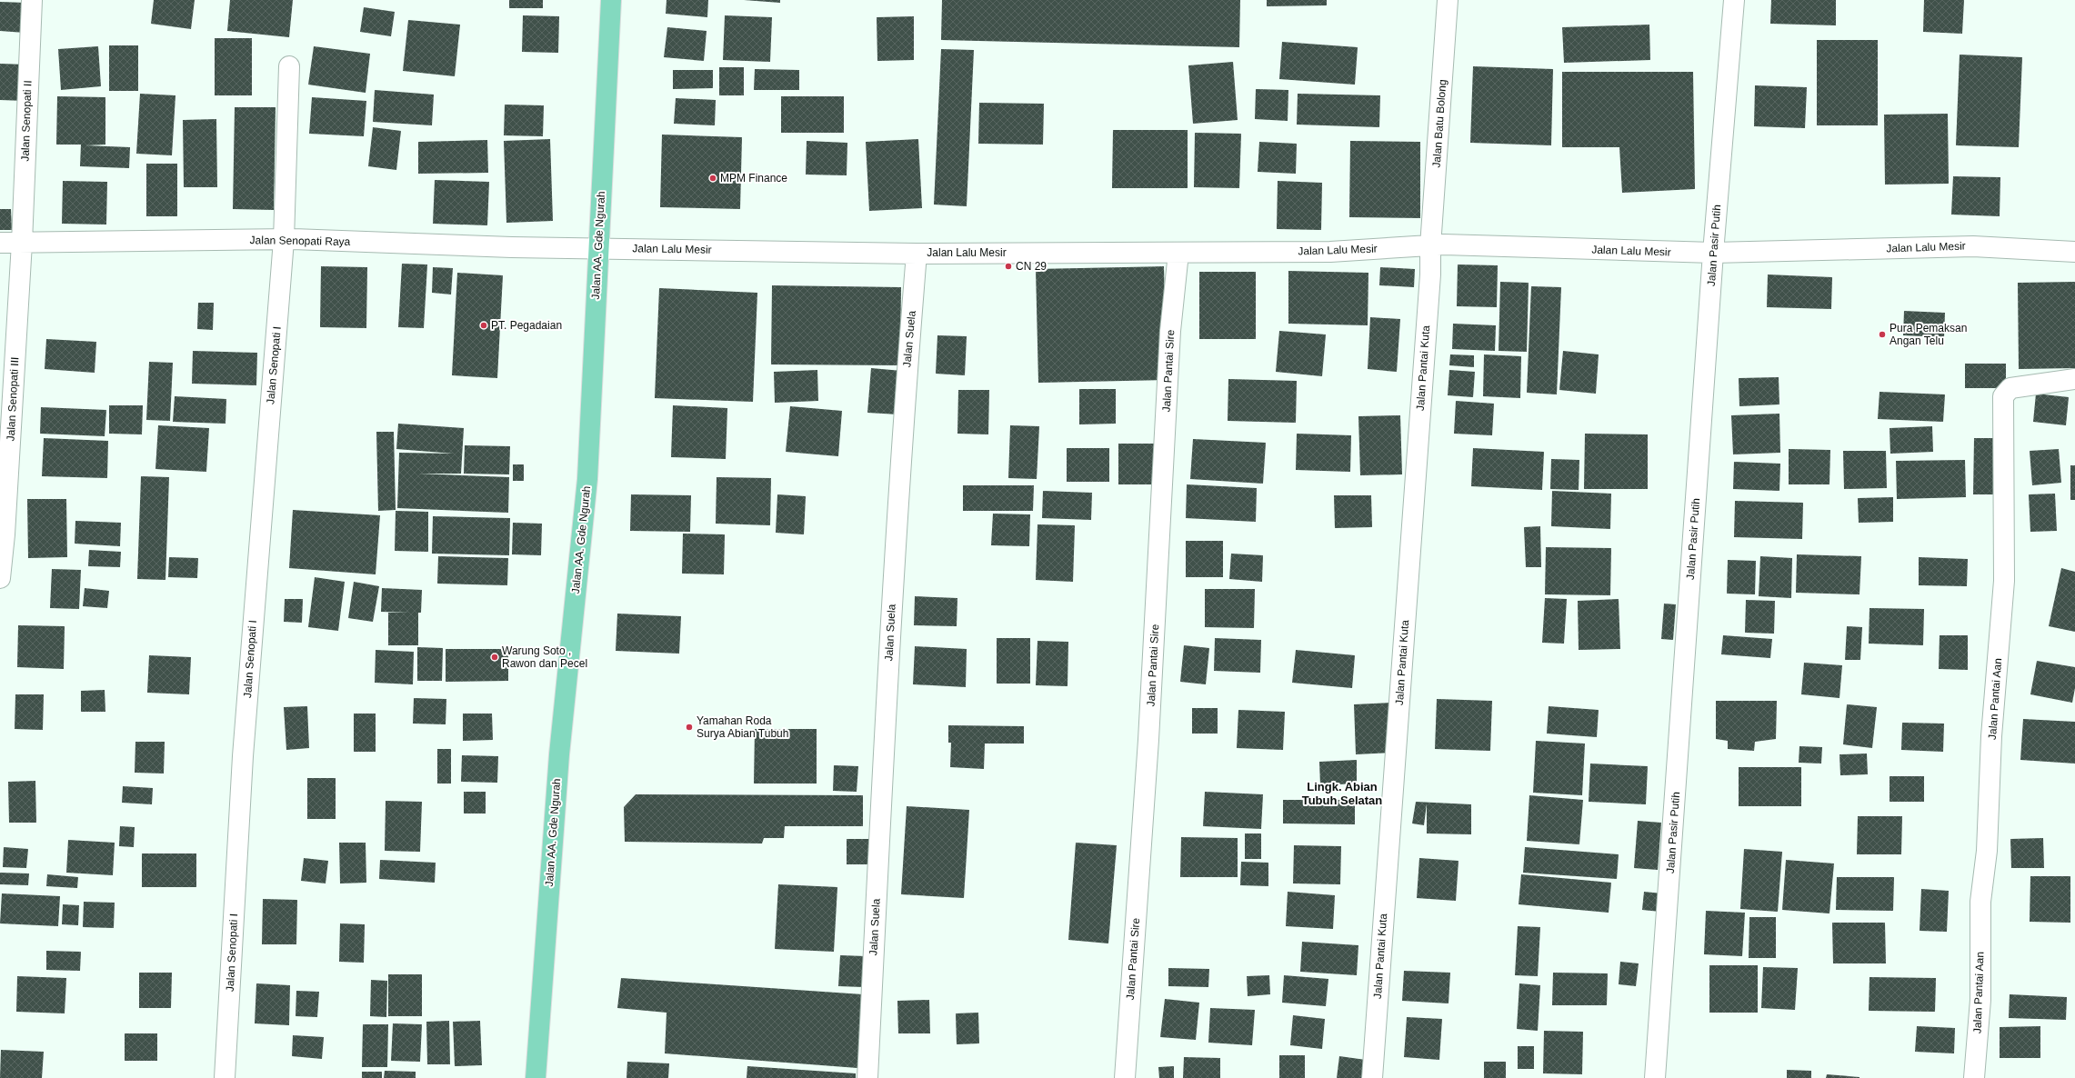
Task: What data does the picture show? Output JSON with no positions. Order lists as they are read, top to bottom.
{
  "streets": {
    "main road": ["Jalan AA. Gde Ngurah"],
    "street": [
      "Jalan Senopati II",
      "Jalan Batu Bolong",
      "Jalan Senopati Raya",
      "Jalan Pasir Putih",
      "Jalan Lalu Mesir",
      "Jalan Suela",
      "Jalan Senopati I",
      "Jalan Pantai Kuta",
      "Jalan Pantai Sire",
      "Jalan Senopati III",
      "Jalan Pantai Aan"
    ]
  },
  "crossings": [
    ["Jalan Senopati II", "Jalan Senopati Raya"],
    ["Jalan Senopati II", "Jalan Senopati III"],
    ["Jalan Batu Bolong", "Jalan Lalu Mesir"],
    ["Jalan Batu Bolong", "Jalan Pantai Kuta"],
    ["Jalan Senopati Raya", "Jalan AA. Gde Ngurah"],
    ["Jalan Senopati Raya", "Jalan Lalu Mesir"],
    ["Jalan Senopati Raya", "Jalan Senopati I"],
    ["Jalan Senopati Raya", "Jalan Senopati III"],
    ["Jalan AA. Gde Ngurah", "Jalan Lalu Mesir"],
    ["Jalan Pasir Putih", "Jalan Lalu Mesir"],
    ["Jalan Lalu Mesir", "Jalan Suela"],
    ["Jalan Lalu Mesir", "Jalan Pantai Kuta"],
    ["Jalan Lalu Mesir", "Jalan Pantai Sire"]
  ],
  "districts": ["Lingk. Abian Tubuh Selatan"],
  "places": [
    "MPM Finance",
    "CN 29",
    "PT. Pegadaian",
    "Pura Pemaksan Angan Telu",
    "Warung Soto , Rawon dan Pecel",
    "Yamahan Roda Surya Abian Tubuh"
  ]
}
